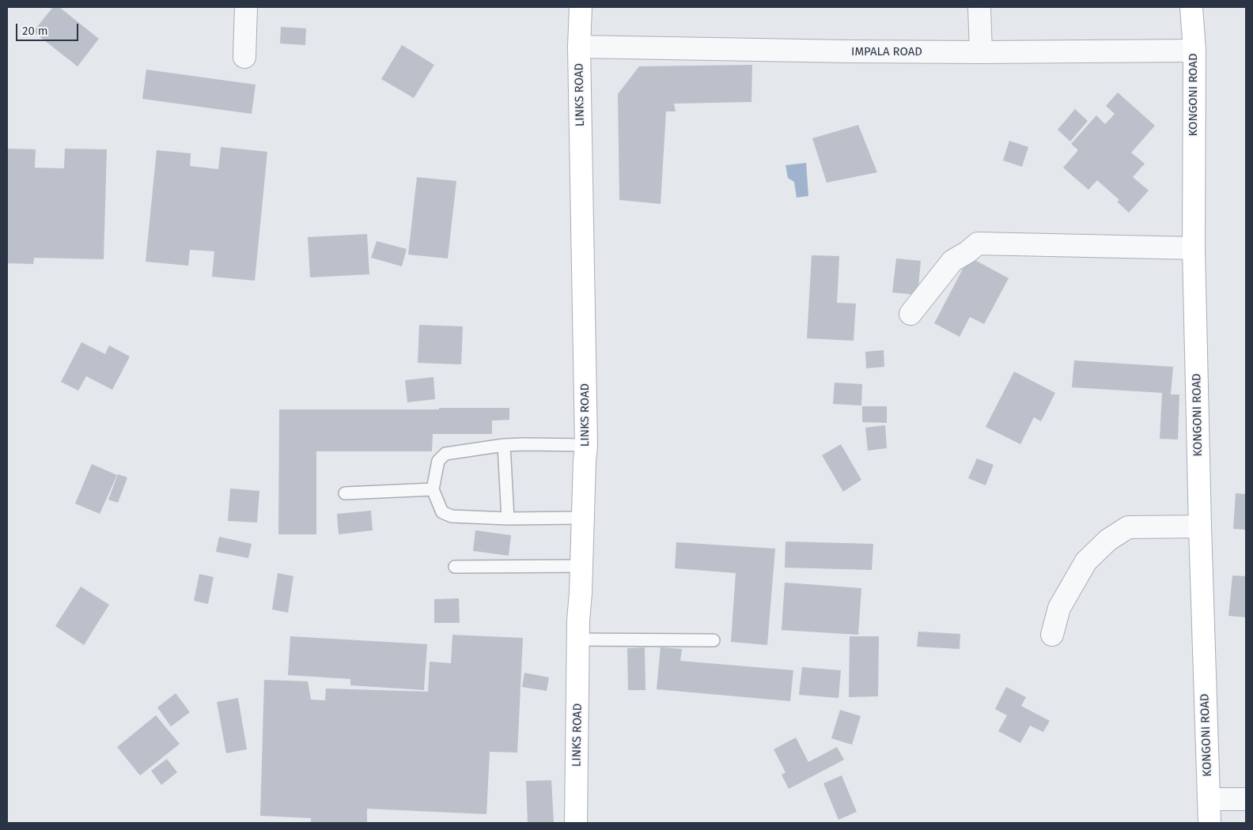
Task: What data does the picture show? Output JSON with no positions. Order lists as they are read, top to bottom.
{
  "streets": {
    "street": ["IMPALA ROAD", "LINKS ROAD", "KONGONI ROAD"]
  },
  "crossings": [
    ["IMPALA ROAD", "LINKS ROAD"],
    ["IMPALA ROAD", "KONGONI ROAD"]
  ],
  "scale_bar": "20 m"
}
